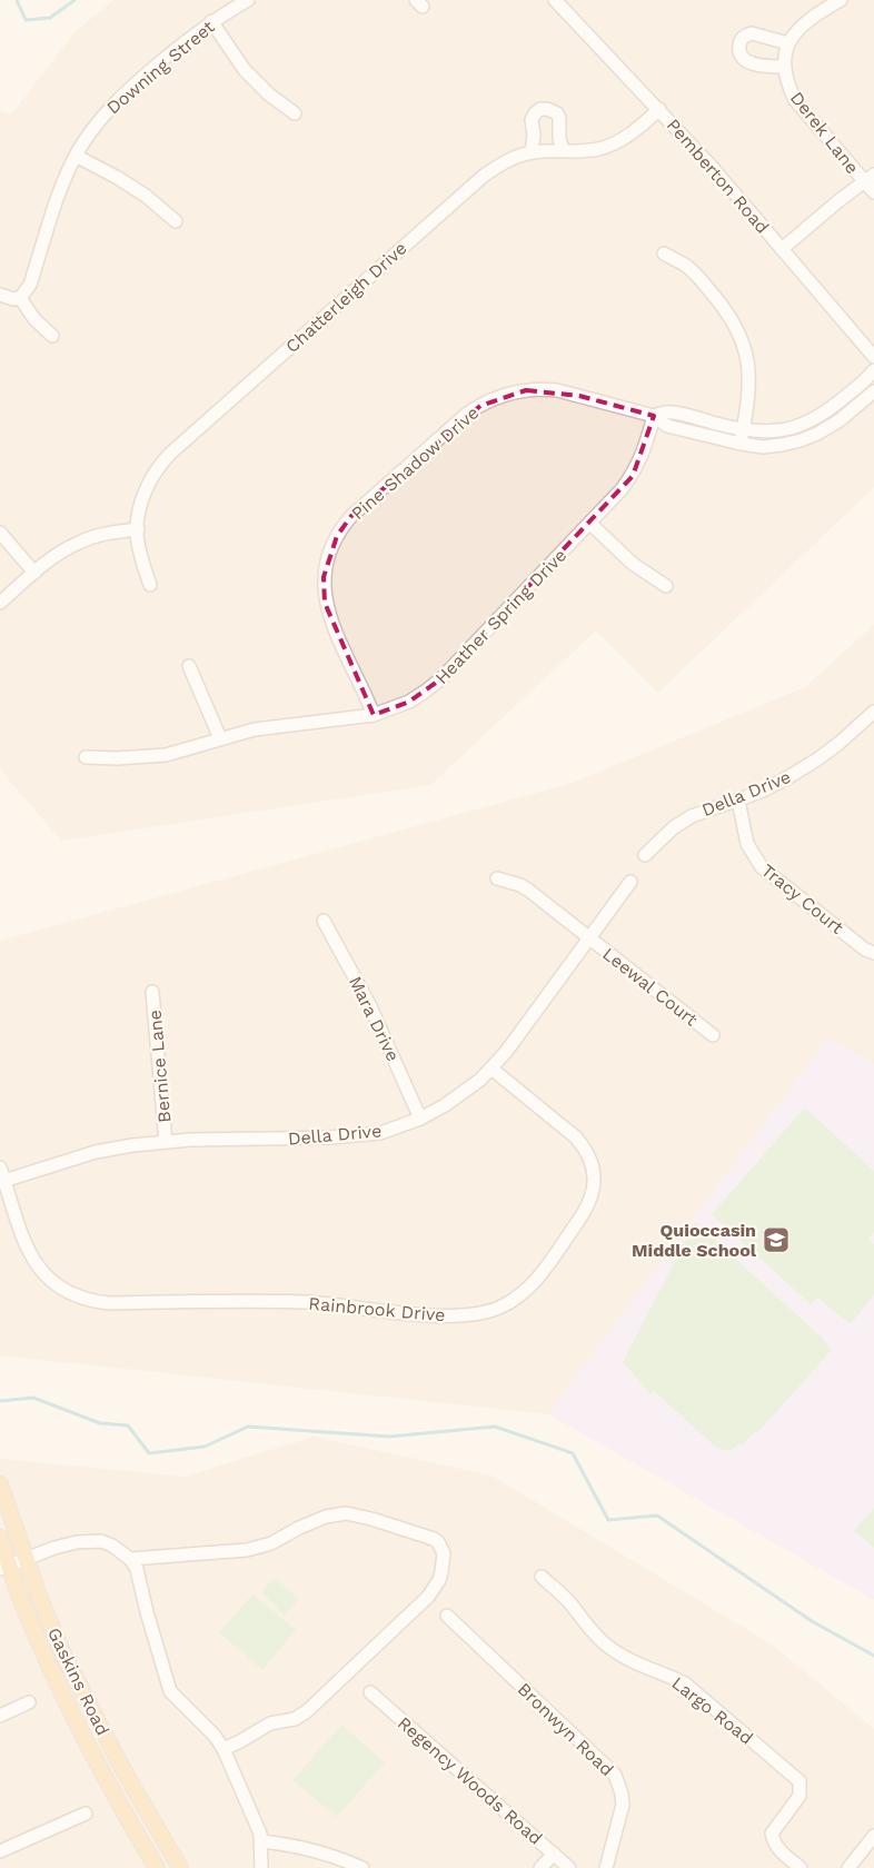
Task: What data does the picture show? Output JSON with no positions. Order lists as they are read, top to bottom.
{
  "streets": {
    "main road": ["Gaskins Road"],
    "street": [
      "Downing Street",
      "Derek Lane",
      "Pemberton Road",
      "Chatterleigh Drive",
      "Pine Shadow Drive",
      "Heather Spring Drive",
      "Della Drive",
      "Tracy Court",
      "Leewal Court",
      "Mara Drive",
      "Bernice Lane",
      "Rainbrook Drive",
      "Largo Road",
      "Bronwyn Road",
      "Regency Woods Road"
    ]
  },
  "crossings": [
    ["Pemberton Road", "Chatterleigh Drive"],
    ["Pine Shadow Drive", "Heather Spring Drive"],
    ["Della Drive", "Tracy Court"],
    ["Della Drive", "Leewal Court"],
    ["Della Drive", "Mara Drive"],
    ["Della Drive", "Bernice Lane"],
    ["Della Drive", "Rainbrook Drive"]
  ],
  "places": {
    "school or university": ["Quioccasin Middle School"]
  }
}
